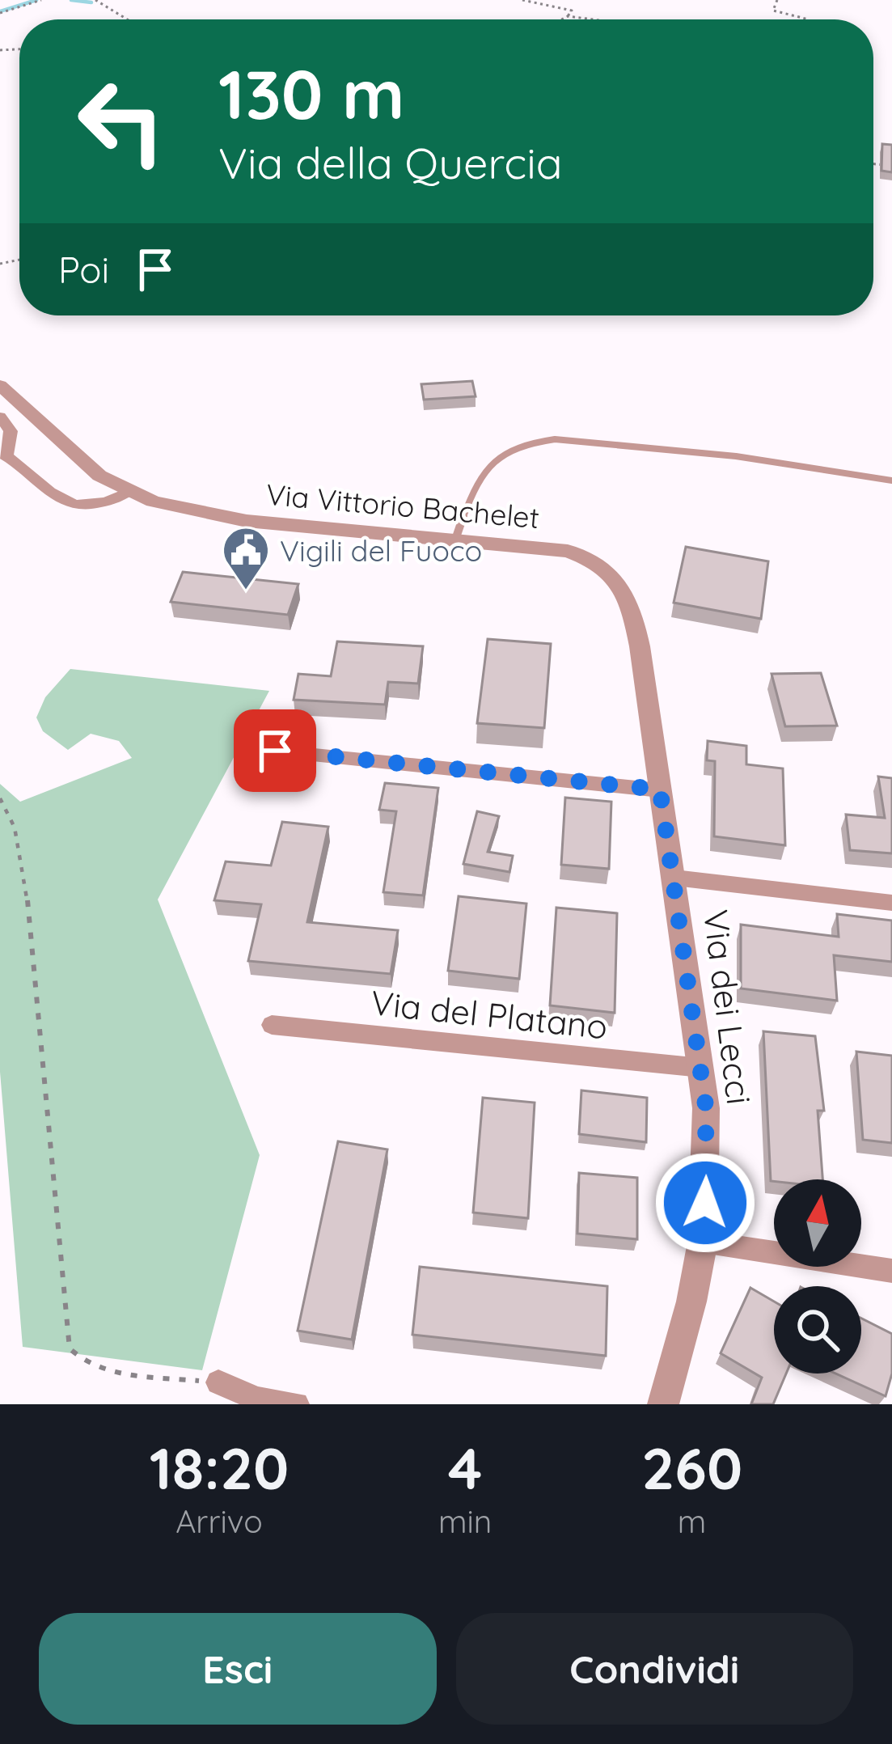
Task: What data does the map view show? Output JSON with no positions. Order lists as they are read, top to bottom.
{
  "streets": {
    "street": ["Via Vittorio Bachelet", "Via dei Lecci", "Via del Platano"]
  },
  "crossings": [
    ["Via Vittorio Bachelet", "Via dei Lecci"],
    ["Via dei Lecci", "Via del Platano"]
  ],
  "places": {
    "public building": ["Vigili del Fuoco"]
  },
  "north": "top",
  "page": {
    "turn": ["130 m", "Via della Quercia"],
    "then": "Poi",
    "eta": [
      "18:20",
      "Arrivo",
      "4",
      "min",
      "260",
      "m"
    ],
    "buttons": ["Esci", "Condividi"]
  }
}
